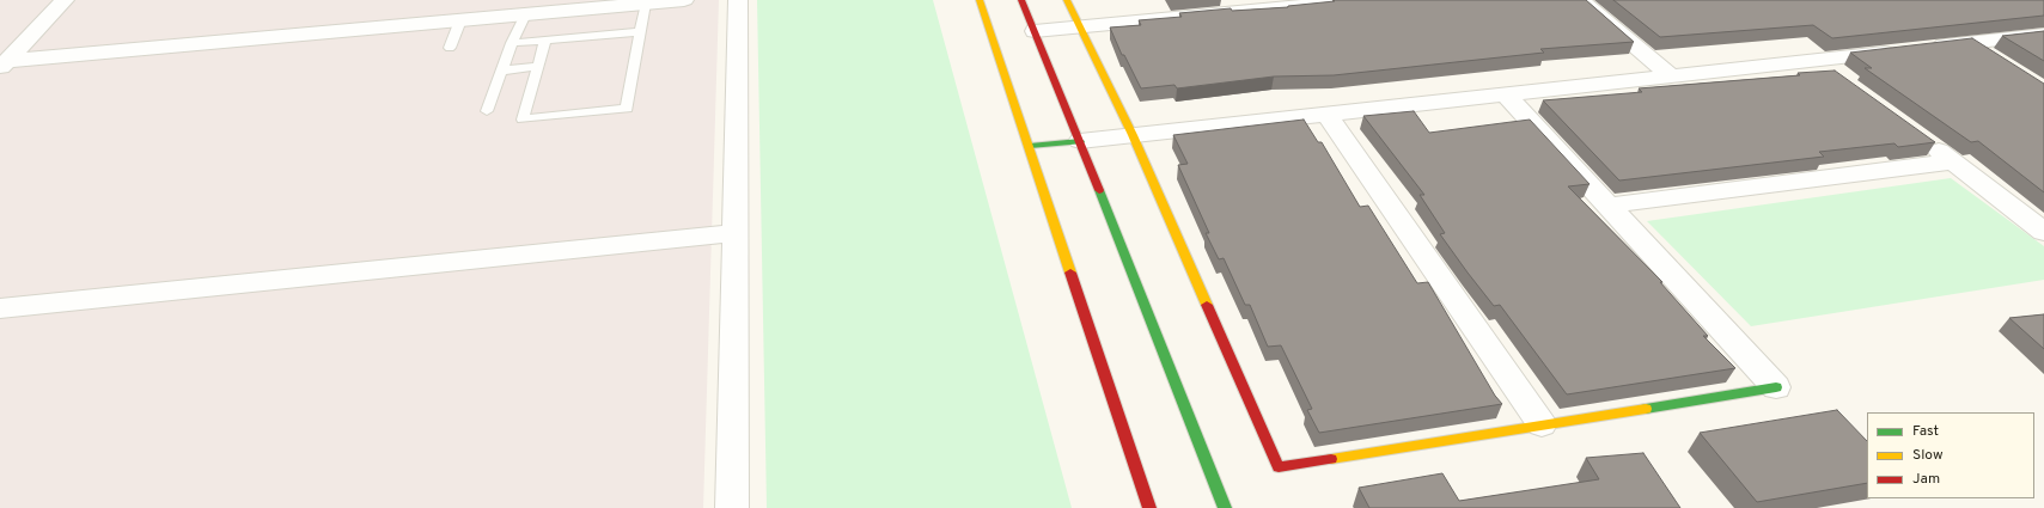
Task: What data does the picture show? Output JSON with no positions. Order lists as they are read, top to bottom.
{
  "legend": ["Fast", "Slow", "Jam"]
}
